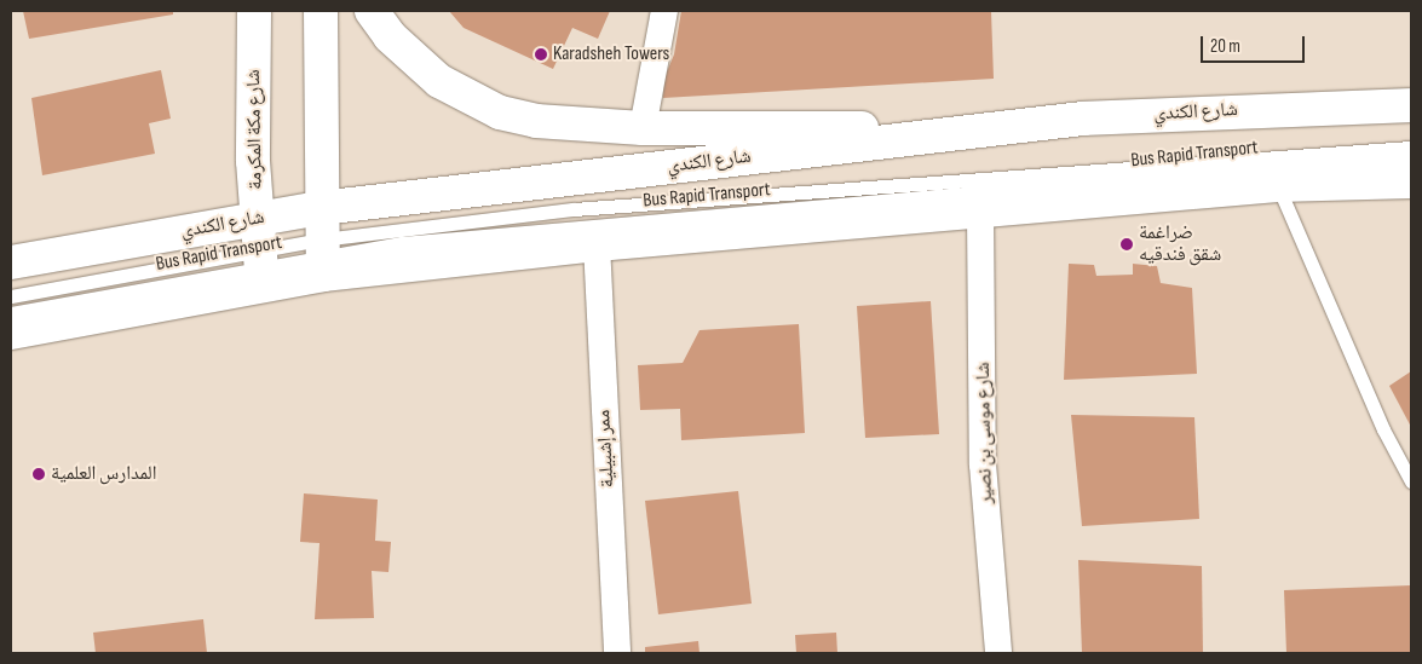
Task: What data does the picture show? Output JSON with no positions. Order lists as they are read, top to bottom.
{
  "streets": {
    "main road": ["شارع الكندي", "شارع مكة المكرمة"],
    "street": ["شارع موسى بن نصير", "ممر إشبيلية"],
    "lane": ["Bus Rapid Transport"]
  },
  "crossings": [
    ["شارع الكندي", "شارع مكة المكرمة"],
    ["شارع الكندي", "Bus Rapid Transport"],
    ["شارع الكندي", "شارع موسى بن نصير"],
    ["شارع الكندي", "ممر إشبيلية"],
    ["شارع مكة المكرمة", "Bus Rapid Transport"]
  ],
  "places": ["Karadsheh Towers", "ضراغمة شقق فندقيه", "المدارس العلمية"],
  "scale_bar": "20 m"
}
